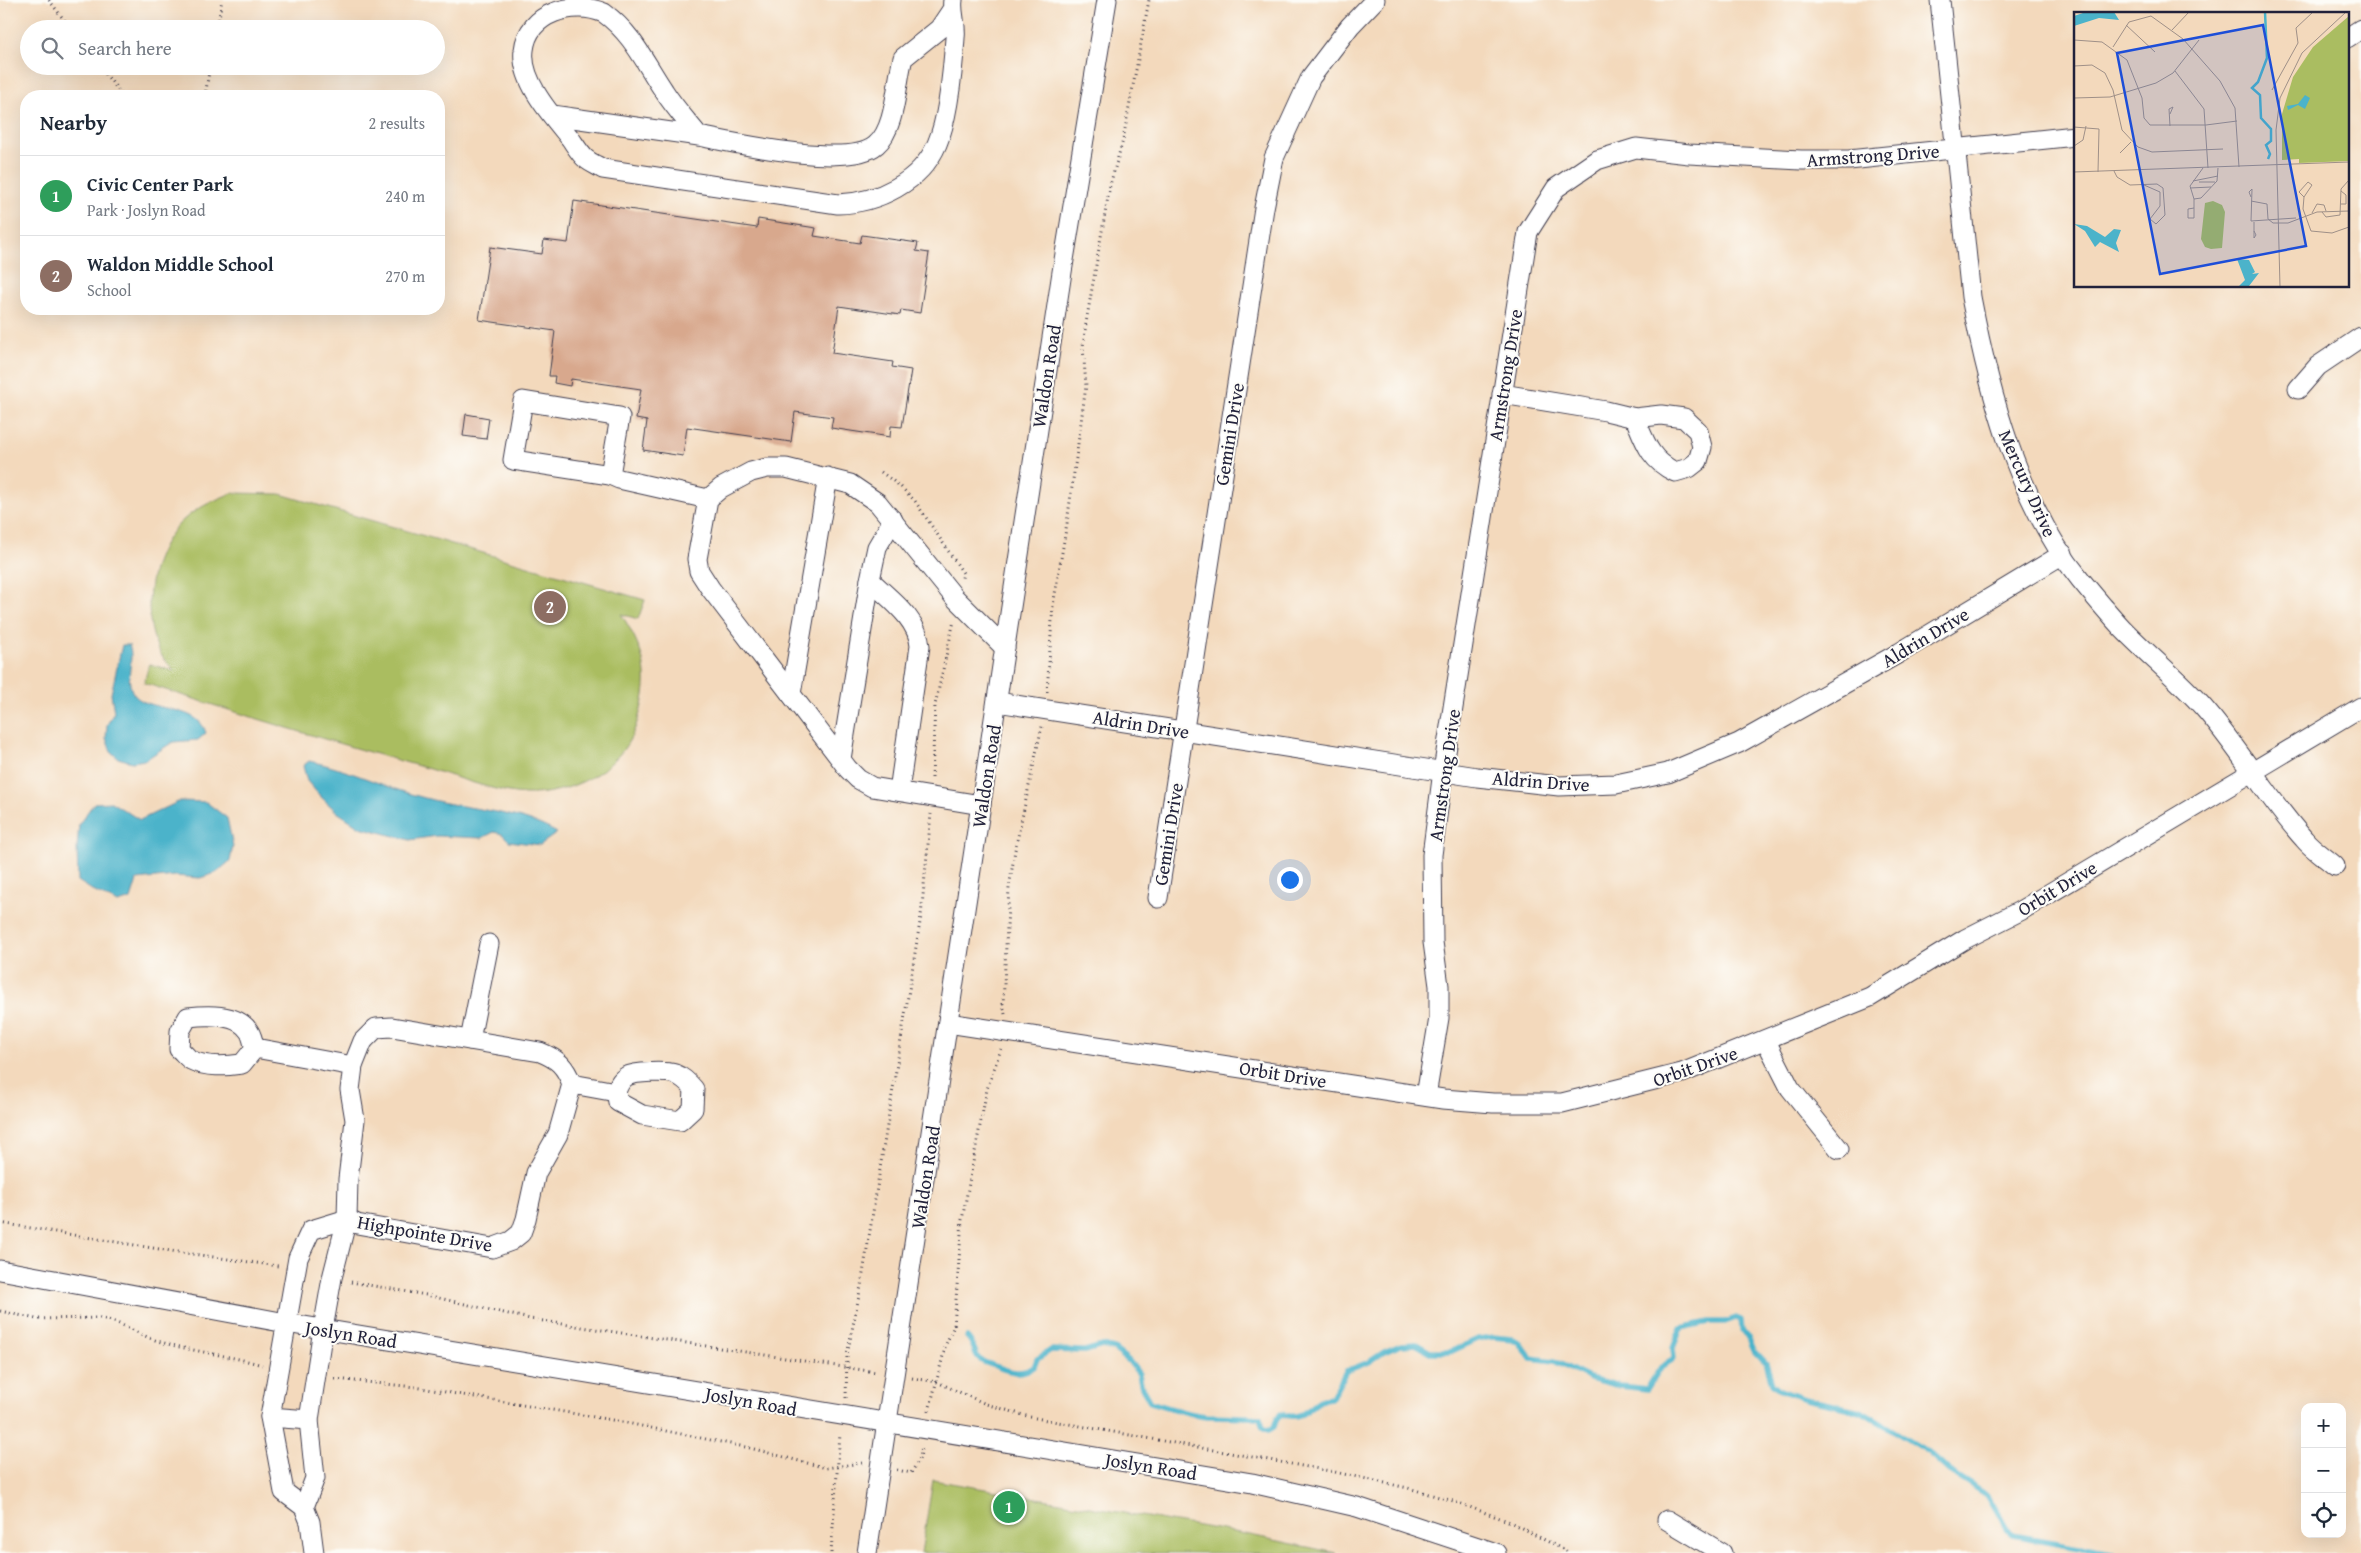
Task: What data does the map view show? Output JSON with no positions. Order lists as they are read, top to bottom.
{
  "streets": {
    "street": [
      "Armstrong Drive",
      "Waldon Road",
      "Gemini Drive",
      "Mercury Drive",
      "Aldrin Drive",
      "Orbit Drive",
      "Highpointe Drive",
      "Joslyn Road"
    ]
  },
  "crossings": [
    ["Armstrong Drive", "Mercury Drive"],
    ["Armstrong Drive", "Aldrin Drive"],
    ["Armstrong Drive", "Orbit Drive"],
    ["Waldon Road", "Aldrin Drive"],
    ["Waldon Road", "Orbit Drive"],
    ["Waldon Road", "Joslyn Road"],
    ["Gemini Drive", "Aldrin Drive"],
    ["Mercury Drive", "Aldrin Drive"],
    ["Mercury Drive", "Orbit Drive"]
  ],
  "page": {
    "search": "Search here",
    "heading": ["Nearby", "2 results"],
    "list": [
      {
        "mark": "1",
        "name": "Civic Center Park",
        "note": "Park · Joslyn Road",
        "value": "240 m"
      },
      {
        "mark": "2",
        "name": "Waldon Middle School",
        "note": "School",
        "value": "270 m"
      }
    ],
    "pins": ["2", "1"],
    "map_buttons": ["+", "−"]
  }
}
